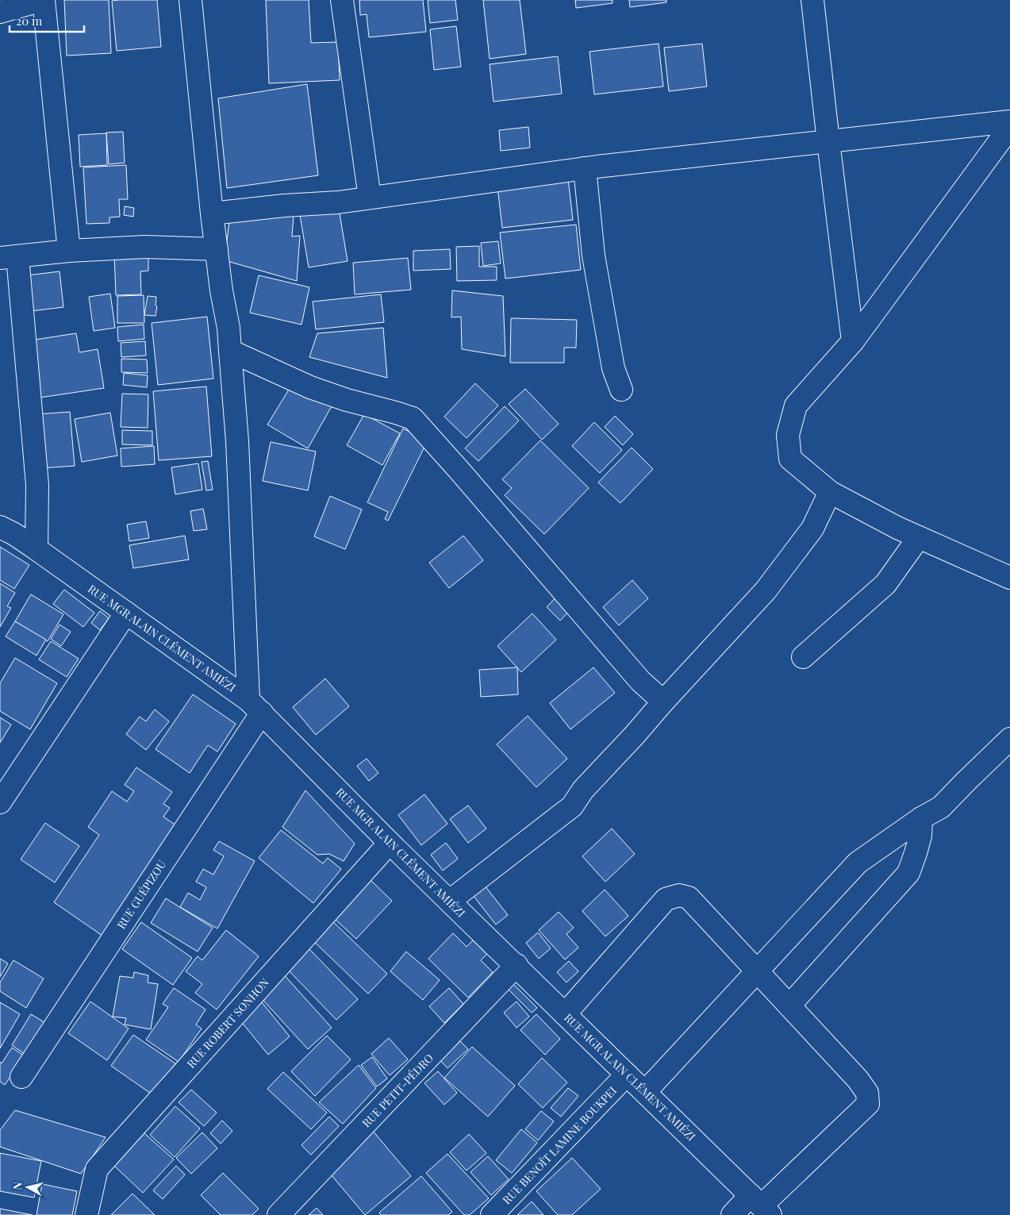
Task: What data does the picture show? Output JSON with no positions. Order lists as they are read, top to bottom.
{
  "streets": {
    "street": [
      "RUE MGR ALAIN CLÉMENT AMIÉZI",
      "RUE GUÉPIZOU",
      "RUE ROBERT SONHON",
      "RUE PETIT-PÉDRO",
      "RUE BENOÎT LAMINE BOUKPEI"
    ]
  },
  "crossings": [
    ["RUE MGR ALAIN CLÉMENT AMIÉZI", "RUE GUÉPIZOU"],
    ["RUE MGR ALAIN CLÉMENT AMIÉZI", "RUE ROBERT SONHON"],
    ["RUE MGR ALAIN CLÉMENT AMIÉZI", "RUE PETIT-PÉDRO"],
    ["RUE MGR ALAIN CLÉMENT AMIÉZI", "RUE BENOÎT LAMINE BOUKPEI"]
  ],
  "scale_bar": "20 m",
  "north": "left"
}
